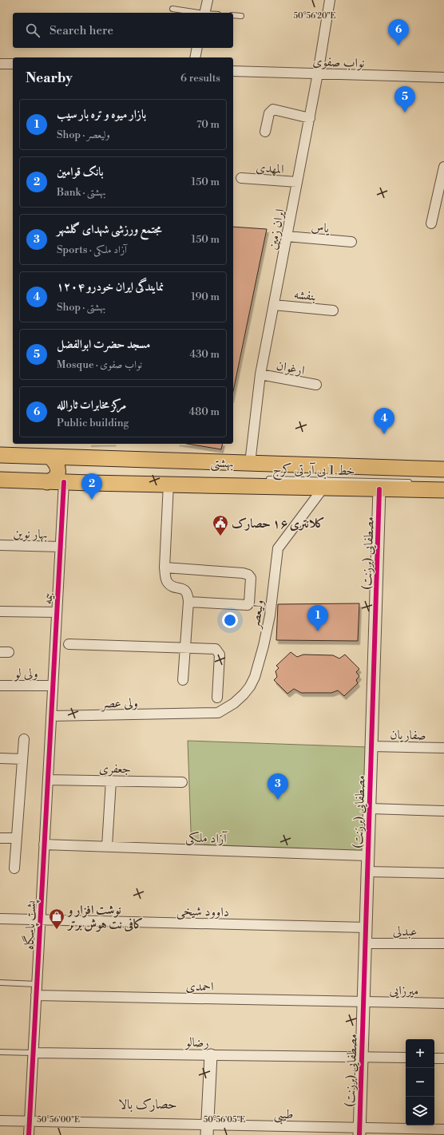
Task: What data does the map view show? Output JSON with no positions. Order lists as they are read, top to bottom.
{
  "streets": {
    "main road": ["بهشتی"],
    "street": [
      "نواب صفوی",
      "المهدی",
      "یاس",
      "ایران زمین",
      "بنفشه",
      "ارغوان",
      "بهار نوین",
      "مصطفایی (برزنت)",
      "بیمه",
      "ولیعصر",
      "ولی لو",
      "ولی عصر",
      "صفاریان",
      "جعفری",
      "آزاد ملکی",
      "داوود شیخی",
      "پشت پاسگاه",
      "عبدلی",
      "احمدی",
      "میرزایی",
      "رضالو",
      "طیبی"
    ],
    "lane": ["خط 1 بی آر تی کرج"]
  },
  "crossings": [
    ["نواب صفوی", "ایران زمین"],
    ["المهدی", "ایران زمین"],
    ["یاس", "ایران زمین"],
    ["ایران زمین", "بنفشه"],
    ["ایران زمین", "ارغوان"],
    ["ایران زمین", "بهشتی"],
    ["بهشتی", "مصطفایی (برزنت)"],
    ["بهشتی", "بیمه"],
    ["بهشتی", "ولیعصر"],
    ["بهار نوین", "بیمه"],
    ["مصطفایی (برزنت)", "صفاریان"],
    ["مصطفایی (برزنت)", "آزاد ملکی"],
    ["مصطفایی (برزنت)", "داوود شیخی"],
    ["مصطفایی (برزنت)", "عبدلی"],
    ["مصطفایی (برزنت)", "احمدی"],
    ["مصطفایی (برزنت)", "میرزایی"],
    ["مصطفایی (برزنت)", "رضالو"],
    ["مصطفایی (برزنت)", "طیبی"],
    ["بیمه", "ولی لو"],
    ["بیمه", "ولی عصر"],
    ["بیمه", "پشت پاسگاه"],
    ["ولیعصر", "ولی عصر"],
    ["ولی عصر", "پشت پاسگاه"],
    ["جعفری", "پشت پاسگاه"],
    ["آزاد ملکی", "پشت پاسگاه"],
    ["داوود شیخی", "پشت پاسگاه"],
    ["پشت پاسگاه", "احمدی"],
    ["پشت پاسگاه", "رضالو"],
    ["پشت پاسگاه", "طیبی"],
    ["احمدی", "میرزایی"]
  ],
  "districts": ["حصارک بالا"],
  "places": {
    "public building": ["کلانتری ۱۶ حصارک"],
    "shop": ["نوشت افزار و کافی نت هوش برتر"]
  },
  "page": {
    "search": "Search here",
    "pins": [
      "6",
      "5",
      "4",
      "2",
      "1",
      "3"
    ],
    "heading": ["Nearby", "6 results"],
    "list": [
      {
        "mark": "1",
        "name": "بازار میوه و تره بار سیب",
        "note": "Shop · ولیعصر",
        "value": "70 m"
      },
      {
        "mark": "2",
        "name": "بانک قوامین",
        "note": "Bank · بهشتی",
        "value": "150 m"
      },
      {
        "mark": "3",
        "name": "مجتمع ورزشی شهدای گلشهر",
        "note": "Sports · آزاد ملکی",
        "value": "150 m"
      },
      {
        "mark": "4",
        "name": "۱۲۰۴ نمایندگی ایران خودرو",
        "note": "Shop · بهشتی",
        "value": "190 m"
      },
      {
        "mark": "5",
        "name": "مسجد حضرت ابوالفضل",
        "note": "Mosque · نواب صفوی",
        "value": "430 m"
      },
      {
        "mark": "6",
        "name": "مرکز مخابرات ثارالله",
        "note": "Public building",
        "value": "480 m"
      }
    ],
    "map_buttons": ["+", "−"]
  },
  "coordinates": ["50°56'20\"E", "50°56'00\"E", "50°56'05\"E"]
}
